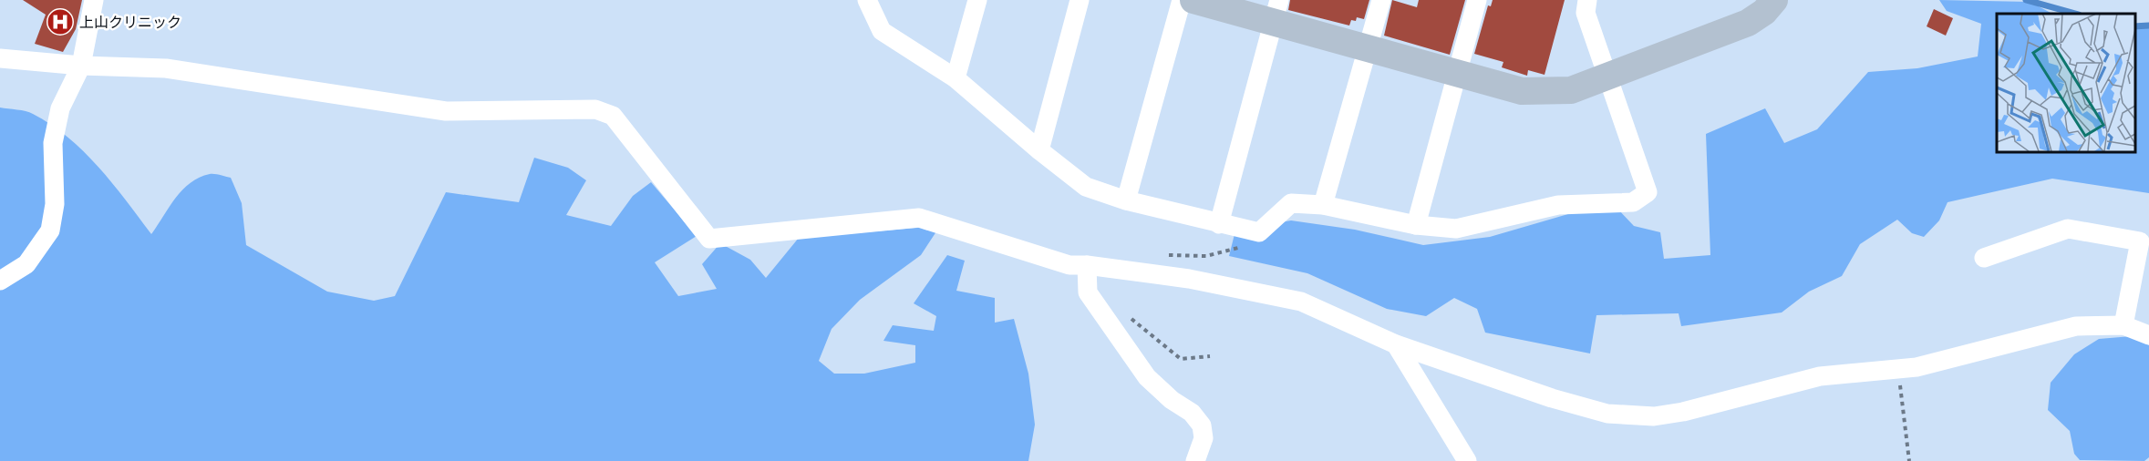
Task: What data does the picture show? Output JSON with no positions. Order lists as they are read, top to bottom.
{
  "places": {
    "hospital": ["上山クリニック"]
  }
}
